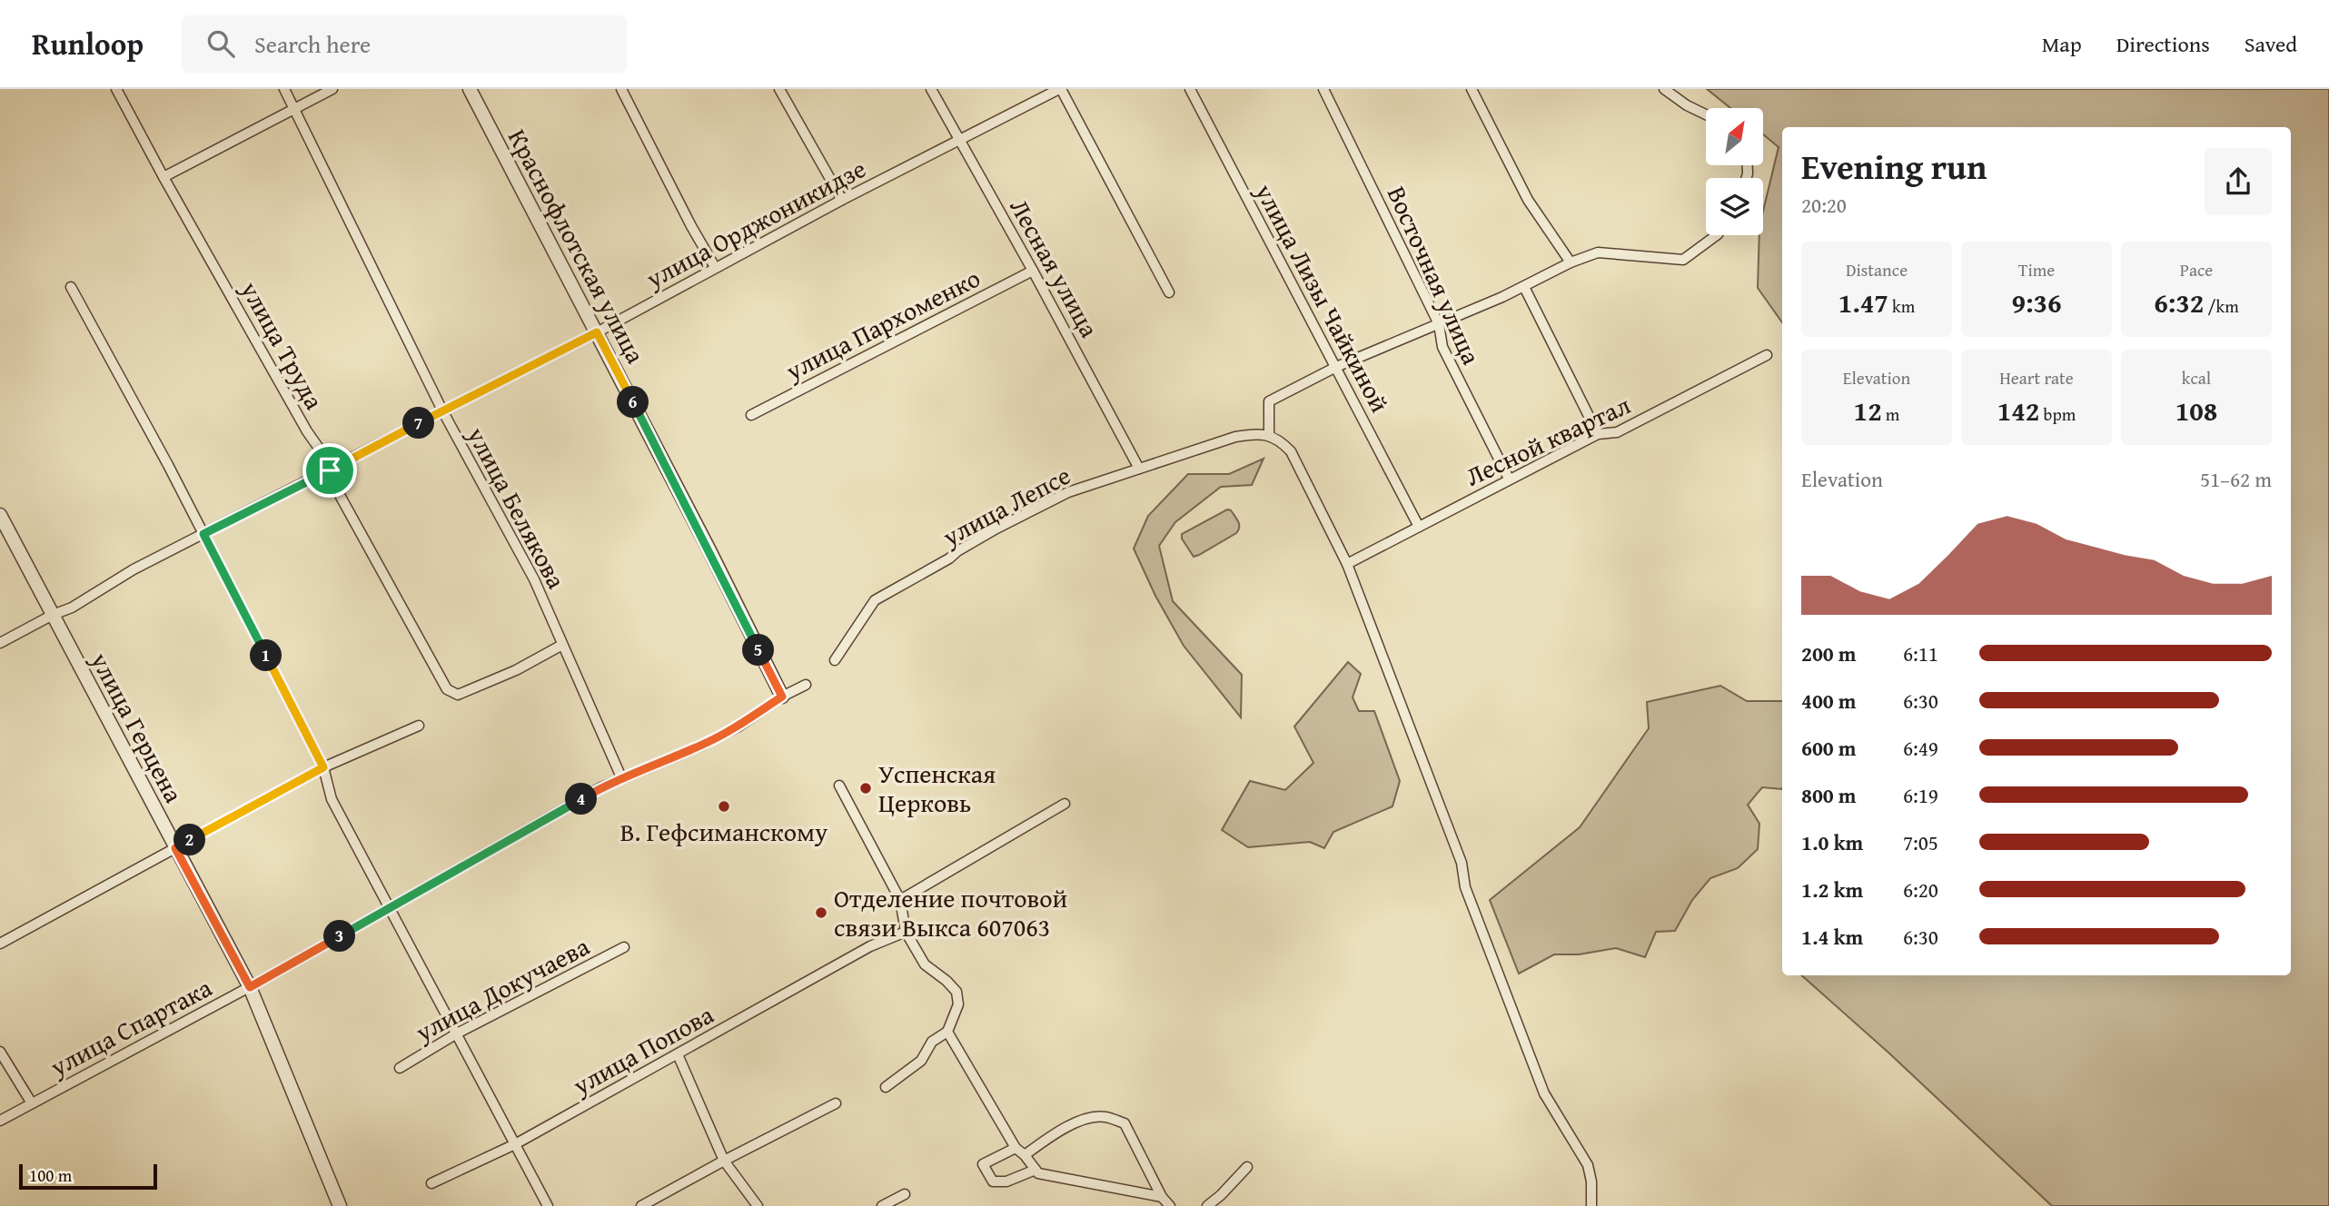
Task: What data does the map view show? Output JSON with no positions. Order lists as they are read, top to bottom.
{
  "streets": {
    "street": [
      "улица Орджоникидзе",
      "Краснофлотская улица",
      "Лесная улица",
      "Восточная улица",
      "улица Лизы Чайкиной",
      "улица Пархоменко",
      "улица Труда",
      "Лесной квартал",
      "улица Лепсе",
      "улица Белякова",
      "улица Герцена",
      "улица Докучаева",
      "улица Спартака",
      "улица Попова"
    ]
  },
  "crossings": [
    ["улица Орджоникидзе", "Краснофлотская улица"],
    ["улица Орджоникидзе", "Лесная улица"],
    ["улица Орджоникидзе", "улица Труда"],
    ["улица Орджоникидзе", "улица Белякова"],
    ["улица Орджоникидзе", "улица Герцена"],
    ["Краснофлотская улица", "улица Спартака"],
    ["Лесная улица", "улица Пархоменко"],
    ["Лесная улица", "улица Лепсе"],
    ["Восточная улица", "Лесной квартал"],
    ["улица Лизы Чайкиной", "Лесной квартал"],
    ["улица Труда", "улица Белякова"],
    ["улица Белякова", "улица Спартака"],
    ["улица Герцена", "улица Спартака"]
  ],
  "places": ["Успенская Церковь", "В. Гефсиманскому", "Отделение почтовой связи Выкса 607063"],
  "scale_bar": "100 m",
  "north": "top right",
  "page": {
    "header": "Runloop",
    "search": "Search here",
    "nav": ["Map", "Directions", "Saved"],
    "heading": ["Evening run", "20:20"],
    "stats": [
      ["Distance", "1.47 km"],
      ["Time", "9:36"],
      ["Pace", "6:32 /km"],
      ["Elevation", "12 m"],
      ["Heart rate", "142 bpm"],
      ["kcal", "108"]
    ],
    "pins": [
      "6",
      "7",
      "5",
      "1",
      "4",
      "2",
      "3"
    ],
    "chart": ["Elevation", "51–62 m"],
    "list": [
      {
        "name": "200 m",
        "note": "6:11"
      },
      {
        "name": "400 m",
        "note": "6:30"
      },
      {
        "name": "600 m",
        "note": "6:49"
      },
      {
        "name": "800 m",
        "note": "6:19"
      },
      {
        "name": "1.0 km",
        "note": "7:05"
      },
      {
        "name": "1.2 km",
        "note": "6:20"
      },
      {
        "name": "1.4 km",
        "note": "6:30"
      }
    ],
    "scale": "100 m"
  }
}
